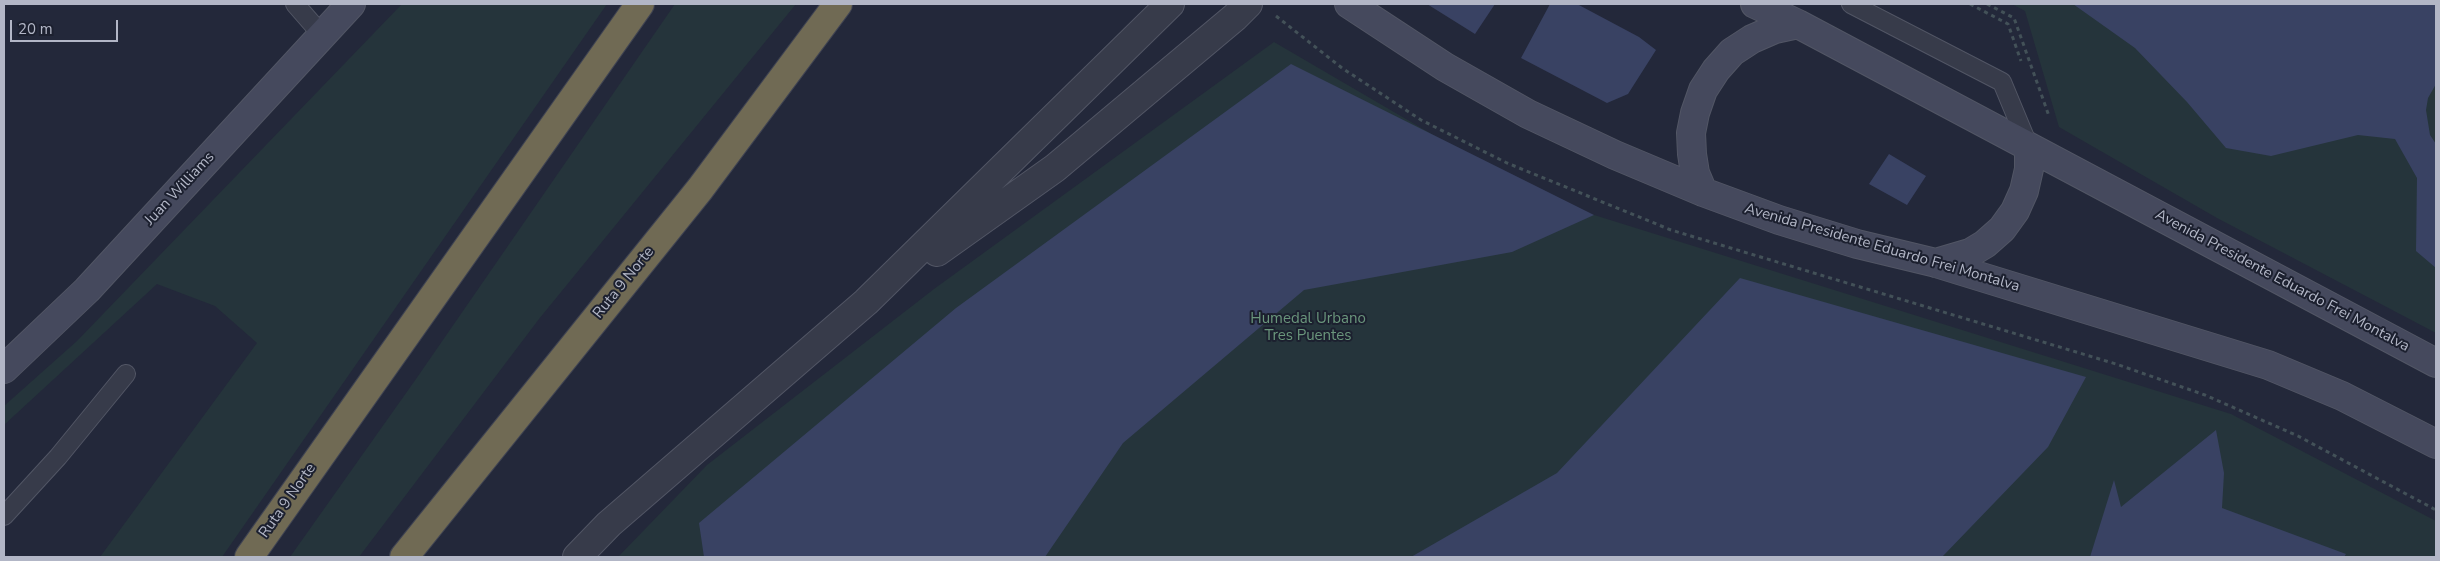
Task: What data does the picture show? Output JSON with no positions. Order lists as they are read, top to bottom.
{
  "streets": {
    "highway": ["Ruta 9 Norte"],
    "main road": ["Juan Williams", "Avenida Presidente Eduardo Frei Montalva"]
  },
  "parks": ["Humedal Urbano Tres Puentes"],
  "scale_bar": "20 m"
}
